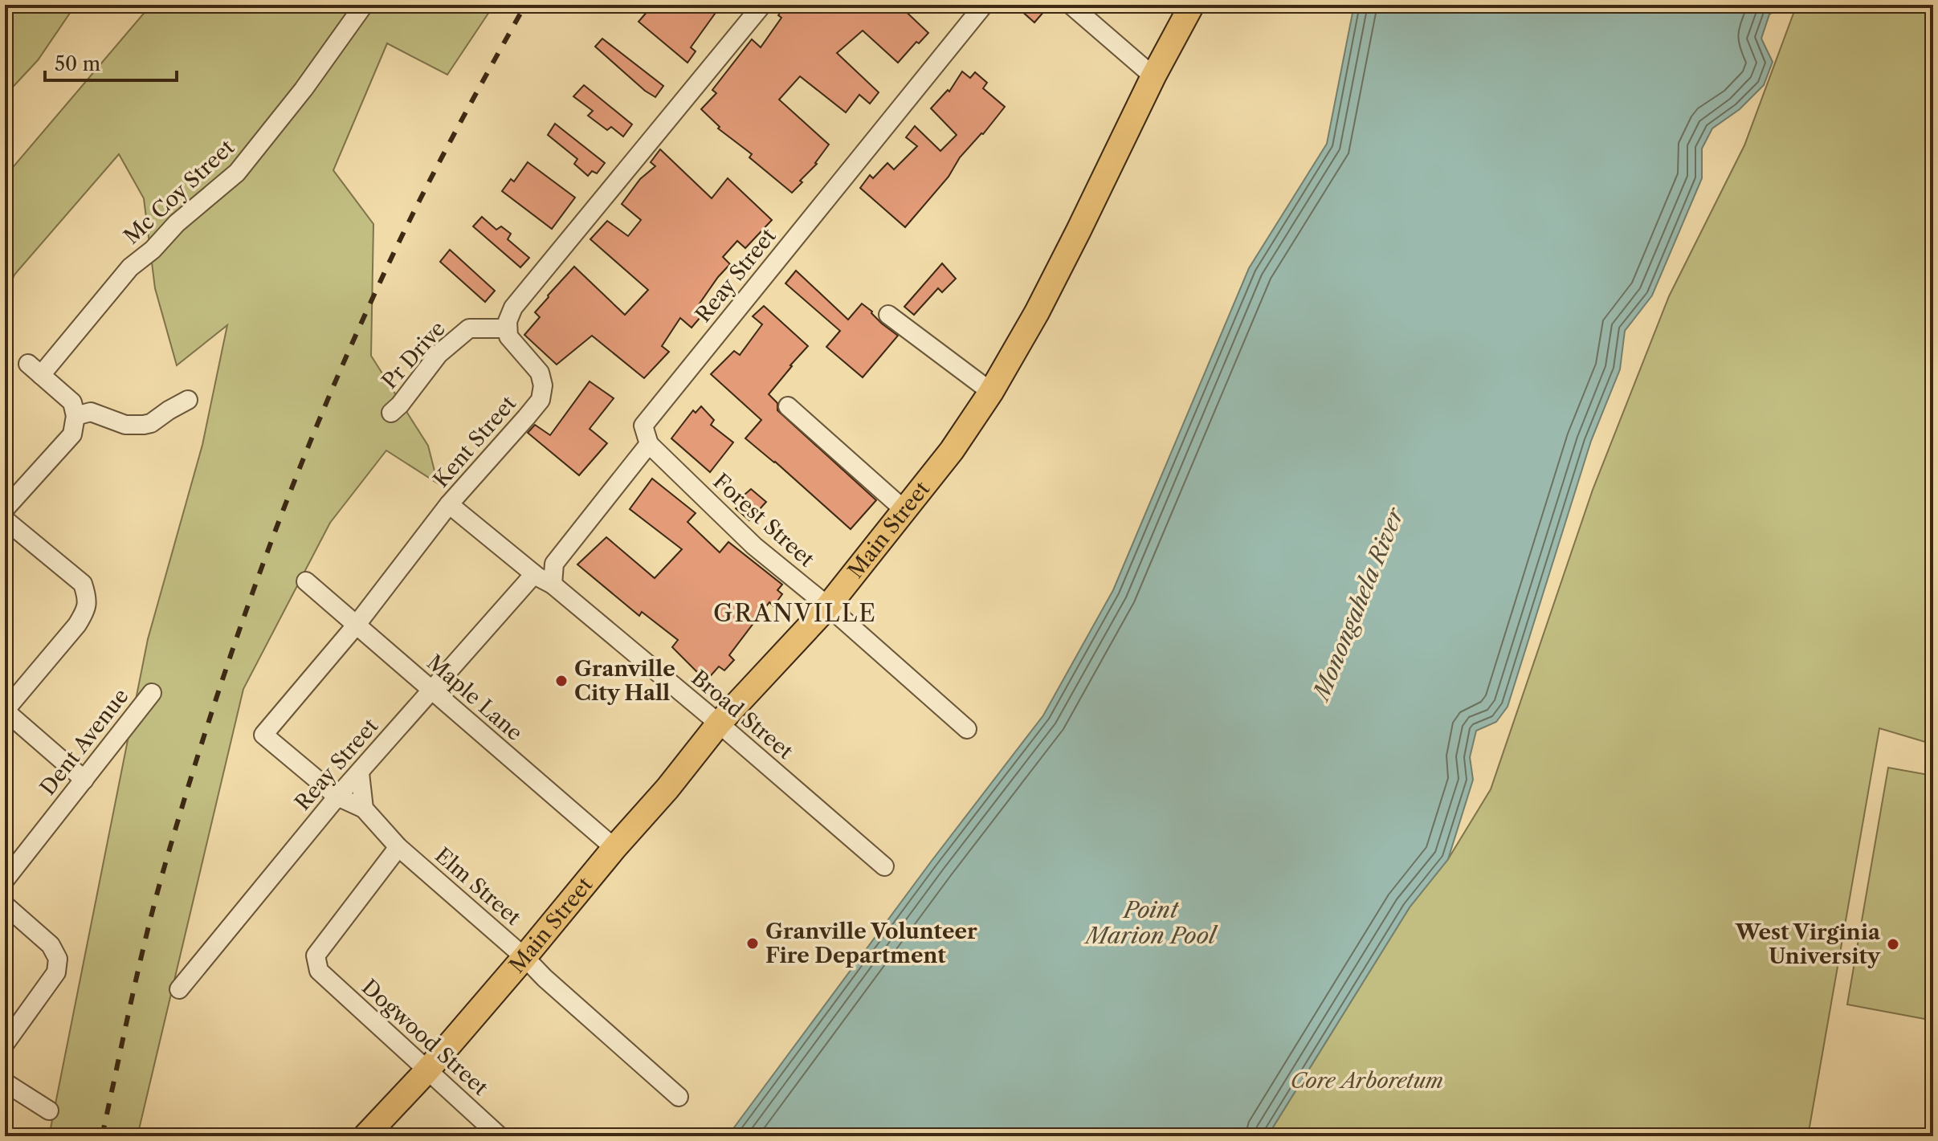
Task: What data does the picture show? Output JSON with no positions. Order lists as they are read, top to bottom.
{
  "streets": {
    "main road": ["Main Street"],
    "street": [
      "Mc Coy Street",
      "Reay Street",
      "Pr Drive",
      "Kent Street",
      "Forest Street",
      "Maple Lane",
      "Broad Street",
      "Dent Avenue",
      "Elm Street",
      "Dogwood Street"
    ]
  },
  "crossings": [
    ["Reay Street", "Kent Street"],
    ["Reay Street", "Forest Street"],
    ["Reay Street", "Maple Lane"],
    ["Reay Street", "Broad Street"],
    ["Pr Drive", "Kent Street"],
    ["Kent Street", "Maple Lane"],
    ["Kent Street", "Broad Street"],
    ["Forest Street", "Main Street"],
    ["Main Street", "Maple Lane"],
    ["Main Street", "Broad Street"],
    ["Main Street", "Elm Street"],
    ["Main Street", "Dogwood Street"],
    ["Elm Street", "Dogwood Street"]
  ],
  "districts": ["GRANVILLE"],
  "water": ["Monongahela River", "Point Marion Pool"],
  "parks": ["Core Arboretum"],
  "places": ["Granville City Hall", "Granville Volunteer Fire Department", "West Virginia University"],
  "scale_bar": "50 m"
}
